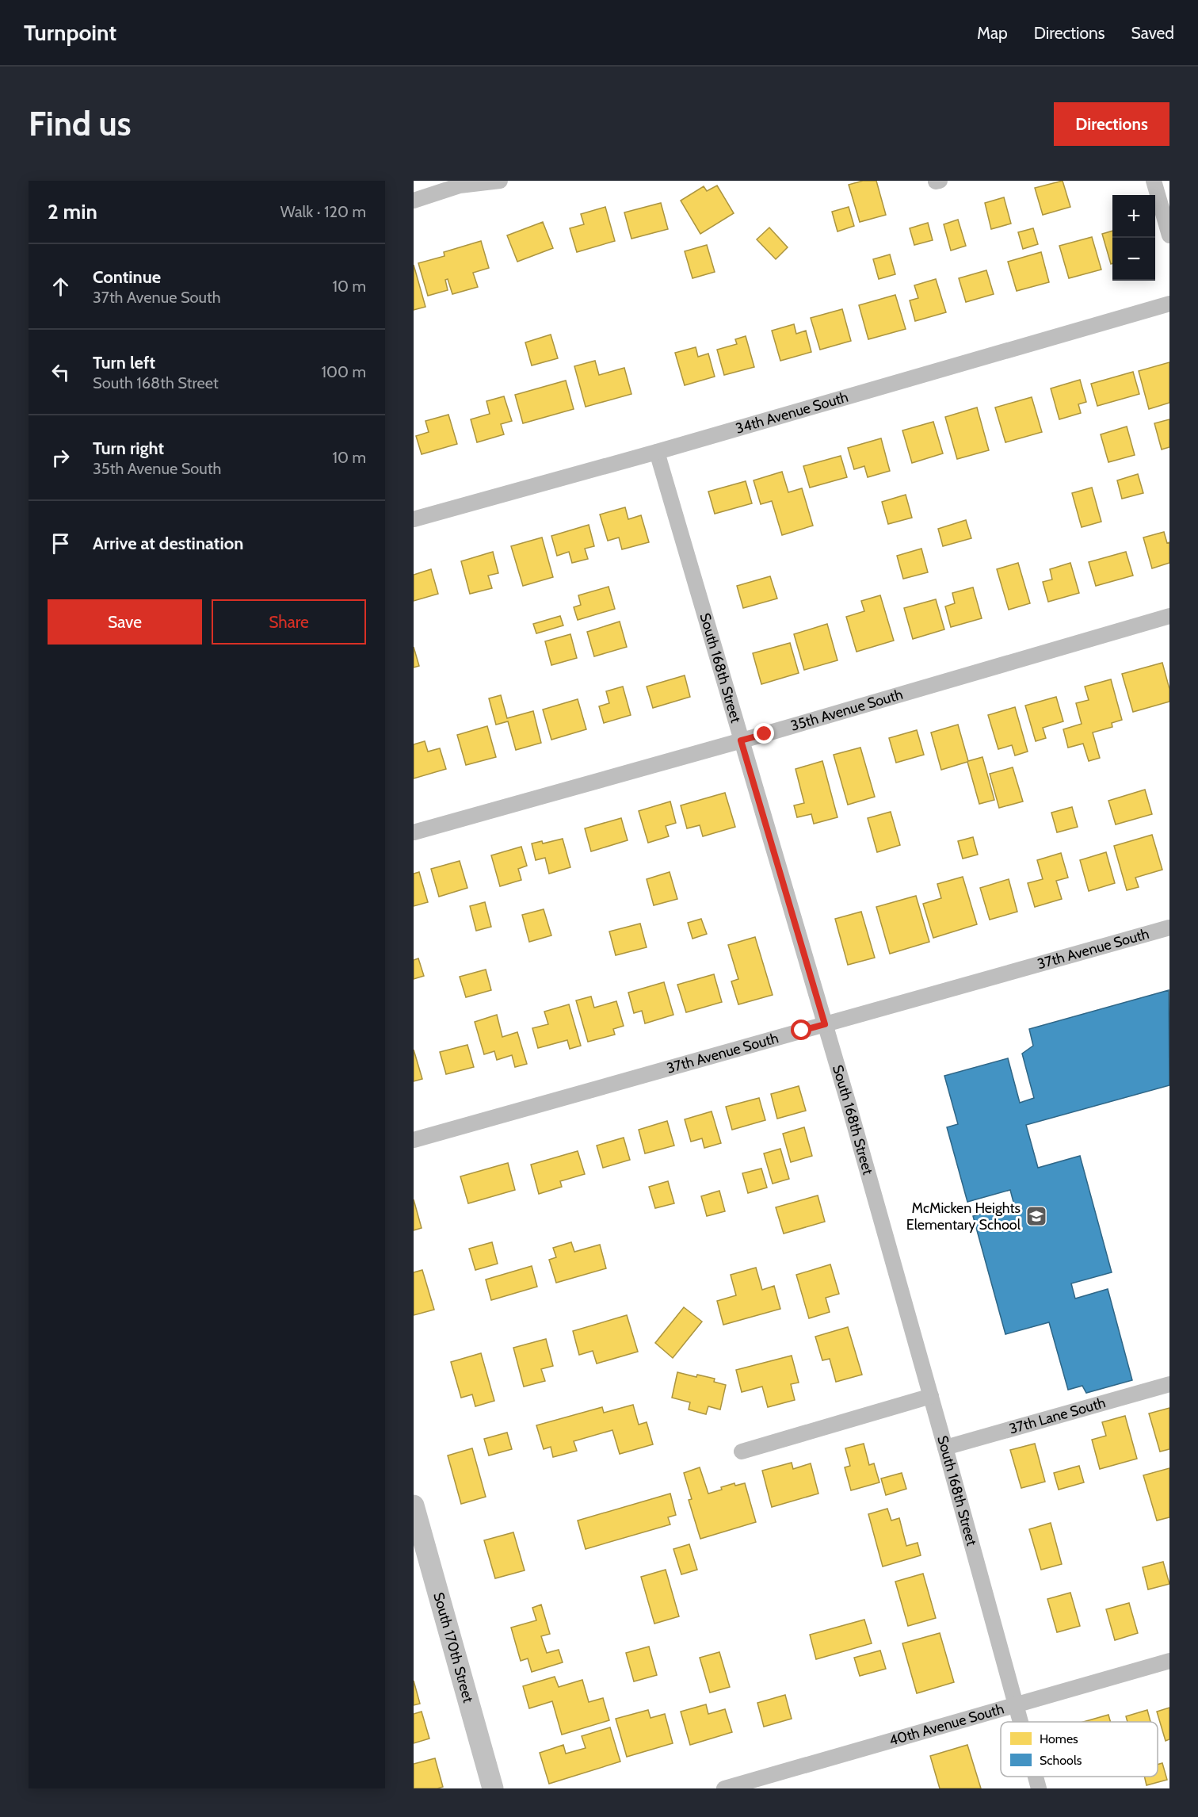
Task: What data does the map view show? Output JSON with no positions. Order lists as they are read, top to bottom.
{
  "streets": {
    "street": [
      "34th Avenue South",
      "South 168th Street",
      "35th Avenue South",
      "37th Avenue South",
      "37th Lane South",
      "South 170th Street",
      "40th Avenue South"
    ]
  },
  "crossings": [
    ["34th Avenue South", "South 168th Street"],
    ["South 168th Street", "35th Avenue South"],
    ["South 168th Street", "37th Avenue South"],
    ["South 168th Street", "37th Lane South"],
    ["South 168th Street", "40th Avenue South"]
  ],
  "places": {
    "school or university": ["McMicken Heights Elementary School"]
  },
  "legend": ["Homes", "Schools"],
  "page": {
    "header": "Turnpoint",
    "nav": ["Map", "Directions", "Saved"],
    "buttons": [
      "Directions",
      ["Save", "Share"]
    ],
    "title": "Find us",
    "heading": ["2 min", "Walk · 120 m"],
    "map_buttons": ["+", "−"],
    "list": [
      ["Continue", "37th Avenue South", "10 m"],
      ["Turn left", "South 168th Street", "100 m"],
      ["Turn right", "35th Avenue South", "10 m"],
      "Arrive at destination"
    ]
  }
}
